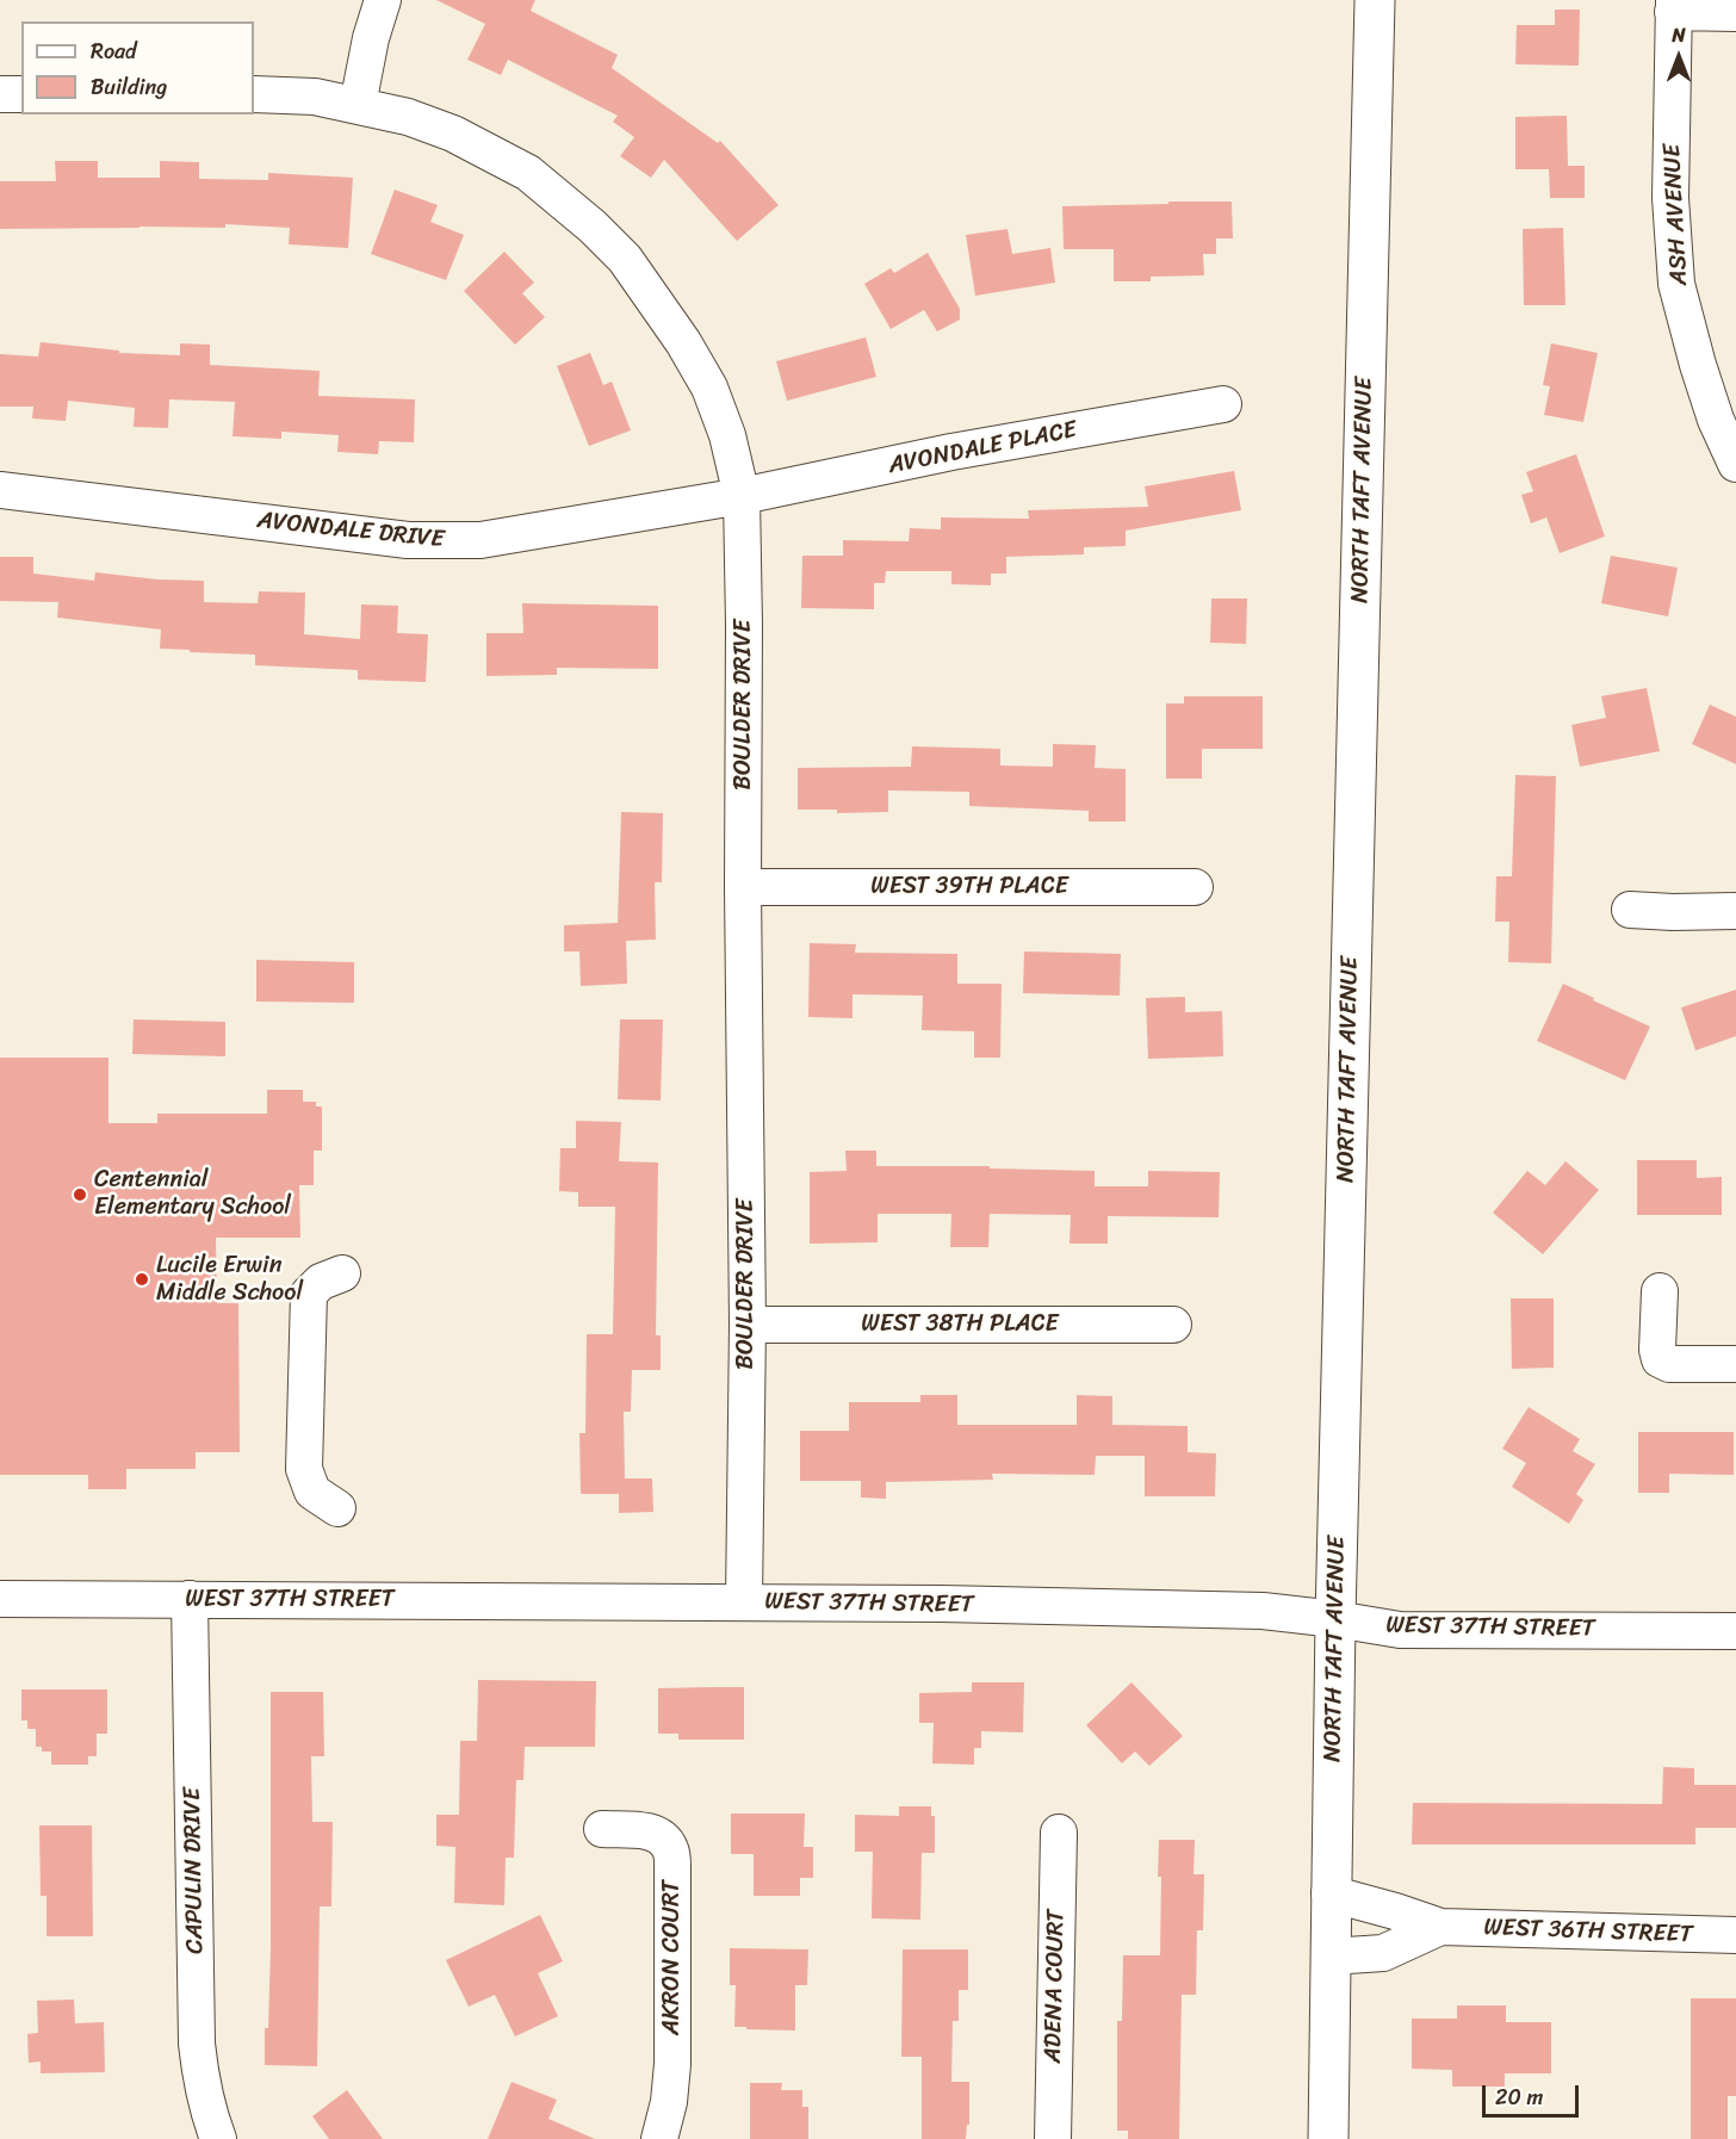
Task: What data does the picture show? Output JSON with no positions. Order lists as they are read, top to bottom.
{
  "streets": {
    "main road": ["NORTH TAFT AVENUE"],
    "street": [
      "ASH AVENUE",
      "AVONDALE PLACE",
      "AVONDALE DRIVE",
      "BOULDER DRIVE",
      "WEST 39TH PLACE",
      "WEST 38TH PLACE",
      "WEST 37TH STREET",
      "CAPULIN DRIVE",
      "WEST 36TH STREET",
      "AKRON COURT",
      "ADENA COURT"
    ]
  },
  "crossings": [
    ["AVONDALE PLACE", "AVONDALE DRIVE"],
    ["AVONDALE PLACE", "BOULDER DRIVE"],
    ["NORTH TAFT AVENUE", "WEST 37TH STREET"],
    ["NORTH TAFT AVENUE", "WEST 36TH STREET"],
    ["AVONDALE DRIVE", "BOULDER DRIVE"],
    ["BOULDER DRIVE", "WEST 39TH PLACE"],
    ["BOULDER DRIVE", "WEST 38TH PLACE"],
    ["BOULDER DRIVE", "WEST 37TH STREET"],
    ["WEST 37TH STREET", "CAPULIN DRIVE"]
  ],
  "places": ["Centennial Elementary School", "Lucile Erwin Middle School"],
  "legend": ["Road", "Building"],
  "scale_bar": "20 m",
  "north": "top"
}
